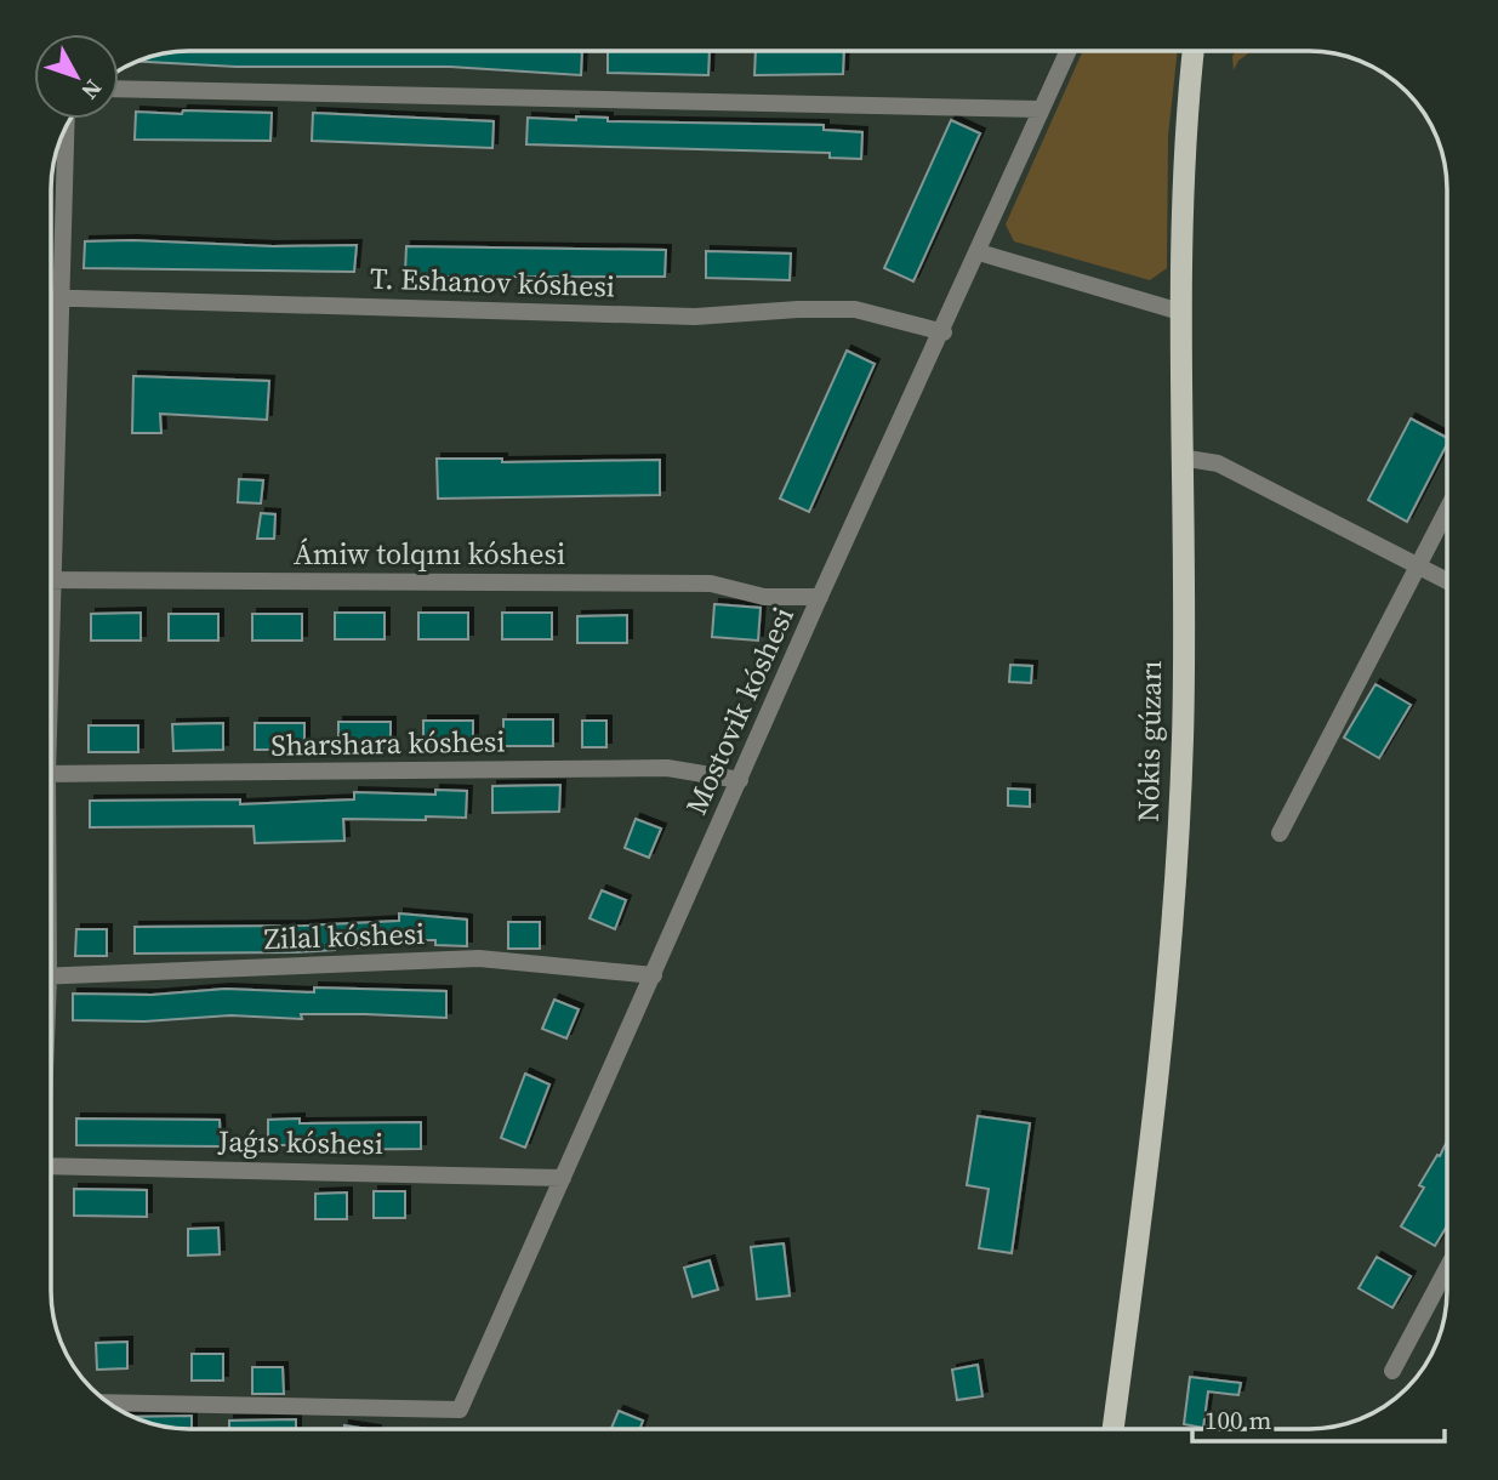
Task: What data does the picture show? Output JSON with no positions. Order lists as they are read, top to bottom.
{
  "streets": {
    "main road": ["Nókis gúzarı"],
    "street": [
      "T. Eshanov kóshesi",
      "Ámiw tolqını kóshesi",
      "Mostovik kóshesi",
      "Sharshara kóshesi",
      "Zilal kóshesi",
      "Jaǵıs kóshesi"
    ]
  },
  "crossings": [
    ["T. Eshanov kóshesi", "Mostovik kóshesi"],
    ["Ámiw tolqını kóshesi", "Mostovik kóshesi"],
    ["Mostovik kóshesi", "Sharshara kóshesi"],
    ["Mostovik kóshesi", "Zilal kóshesi"],
    ["Mostovik kóshesi", "Jaǵıs kóshesi"]
  ],
  "scale_bar": "100 m",
  "north": "bottom right"
}
